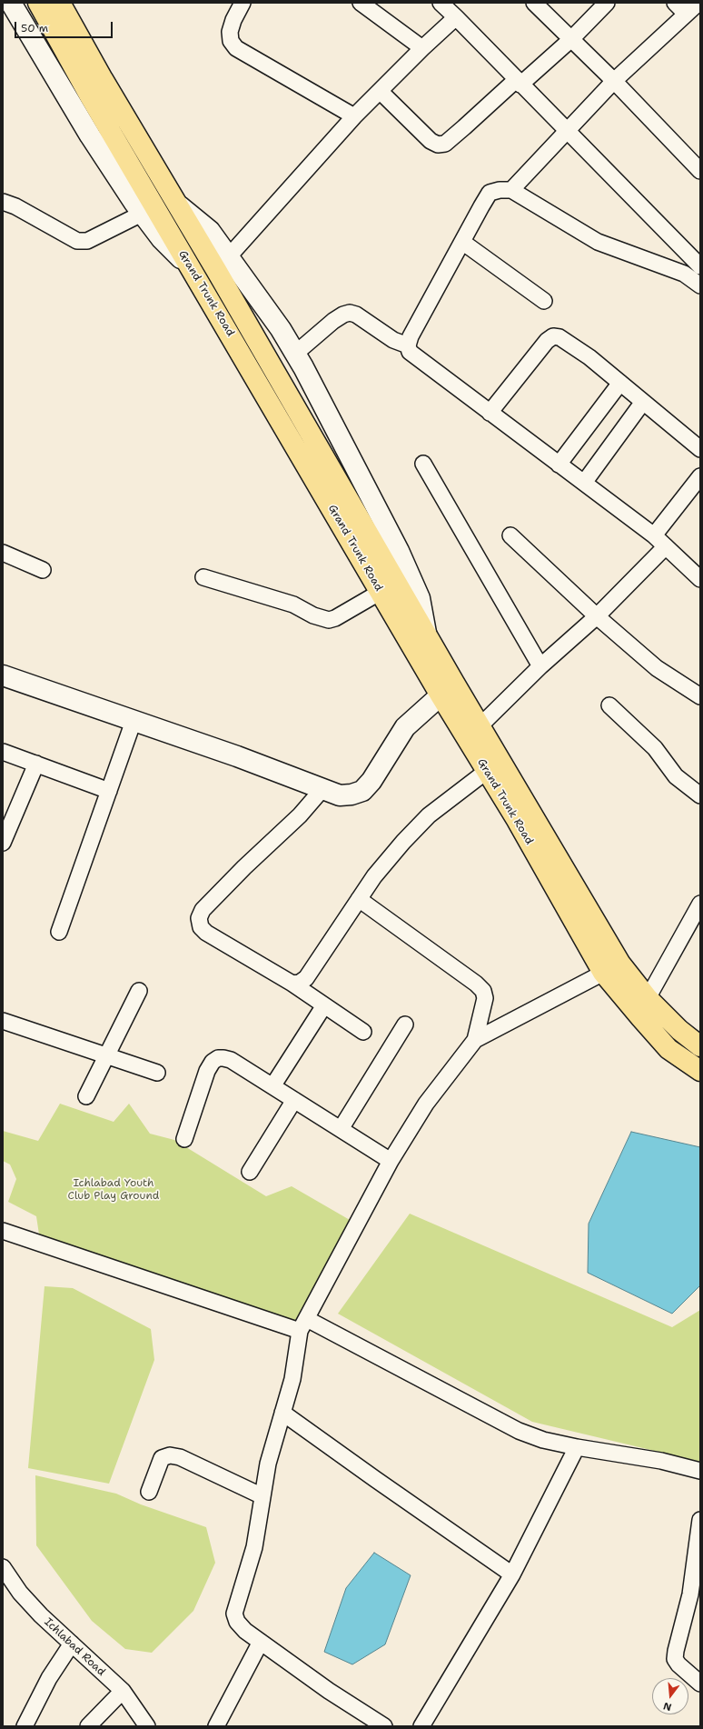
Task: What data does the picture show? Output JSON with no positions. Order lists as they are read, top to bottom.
{
  "streets": {
    "highway": ["Grand Trunk Road"],
    "street": ["Ichlabad Road"]
  },
  "parks": ["Ichlabad Youth Club Play Ground"],
  "scale_bar": "50 m",
  "north": "bottom"
}
